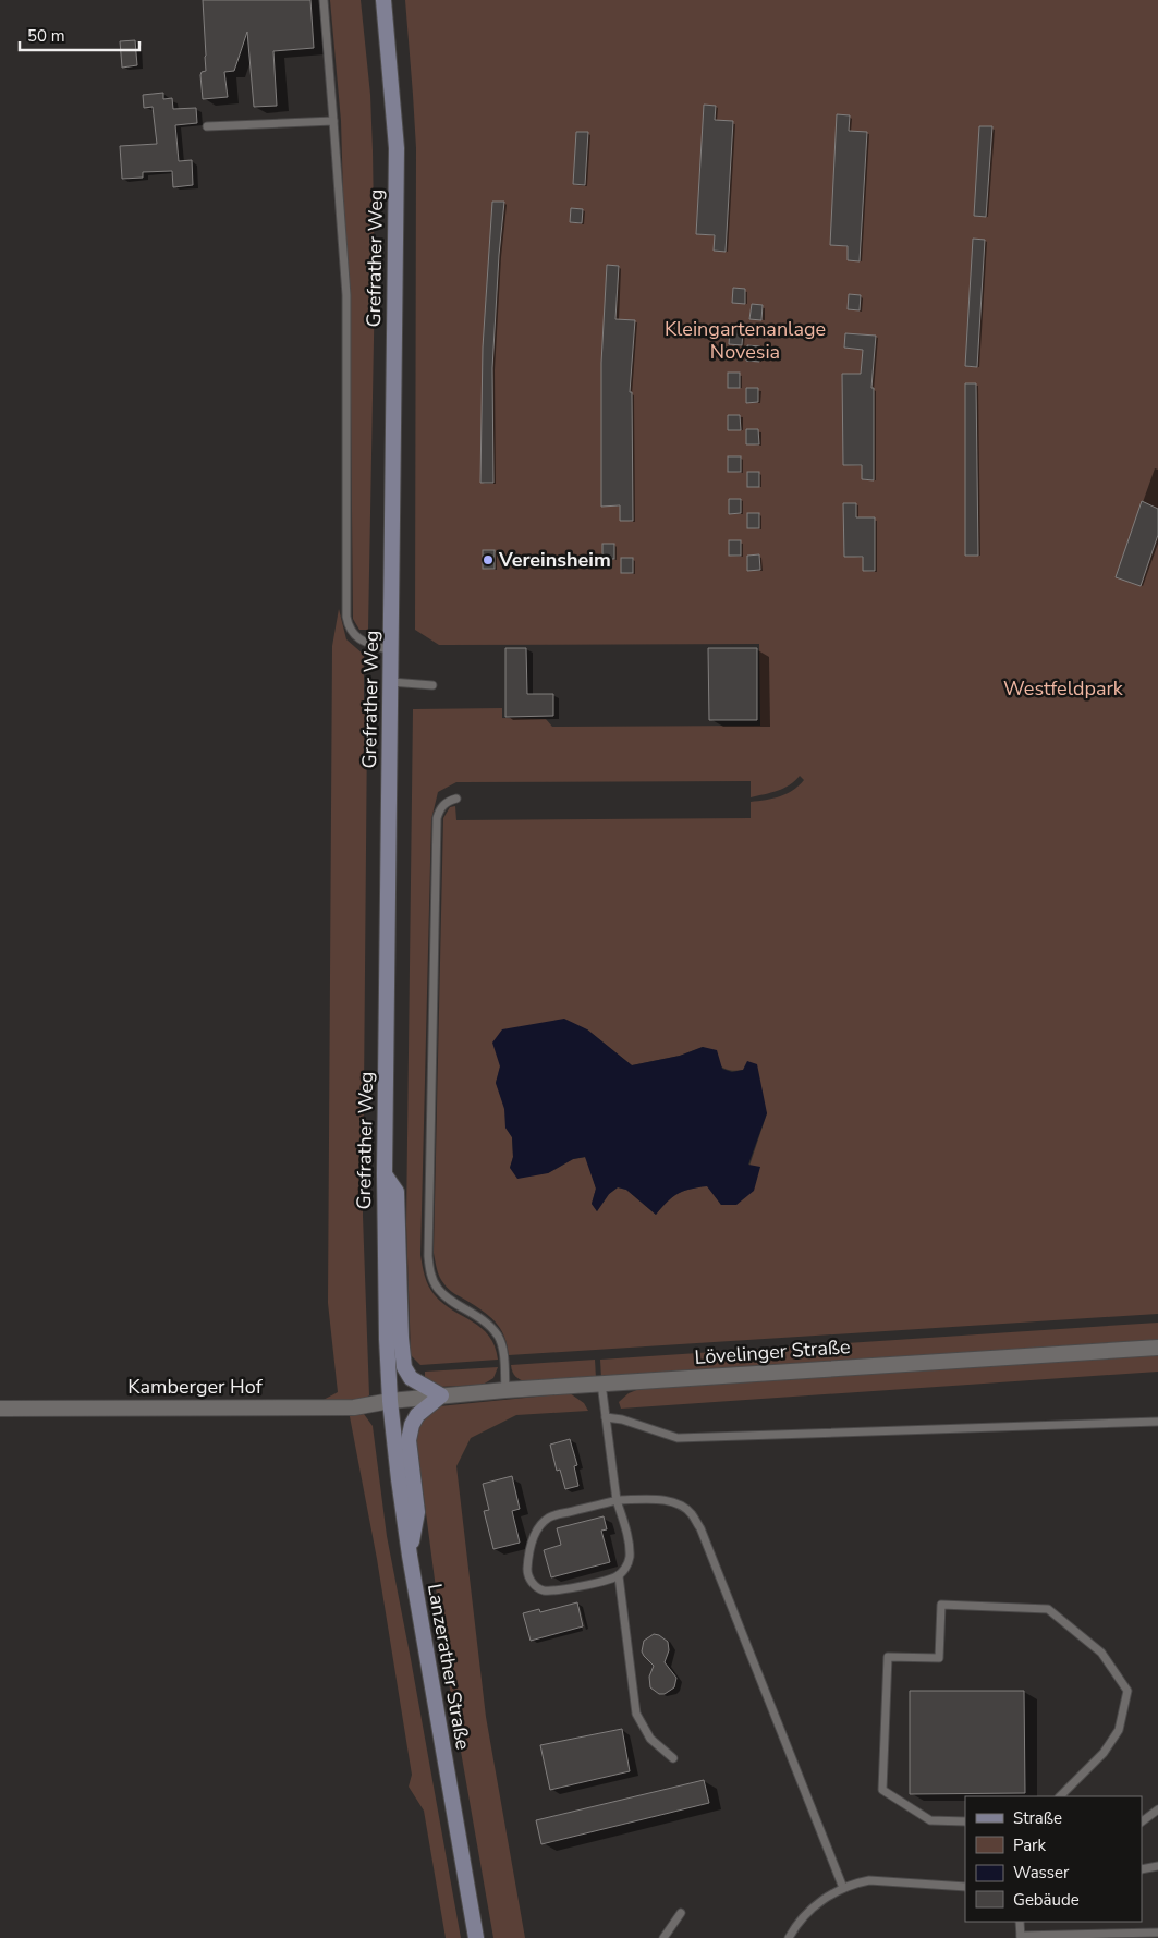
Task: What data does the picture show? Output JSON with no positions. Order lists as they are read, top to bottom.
{
  "streets": {
    "main road": ["Grefrather Weg", "Lanzerather Straße"],
    "street": ["Lövelinger Straße", "Kamberger Hof"]
  },
  "crossings": [
    ["Grefrather Weg", "Lövelinger Straße"],
    ["Grefrather Weg", "Kamberger Hof"],
    ["Grefrather Weg", "Lanzerather Straße"],
    ["Lövelinger Straße", "Kamberger Hof"],
    ["Lövelinger Straße", "Lanzerather Straße"],
    ["Kamberger Hof", "Lanzerather Straße"]
  ],
  "parks": ["Kleingartenanlage Novesia", "Westfeldpark"],
  "places": ["Vereinsheim"],
  "legend": [
    "Straße",
    "Park",
    "Wasser",
    "Gebäude"
  ],
  "scale_bar": "50 m"
}
